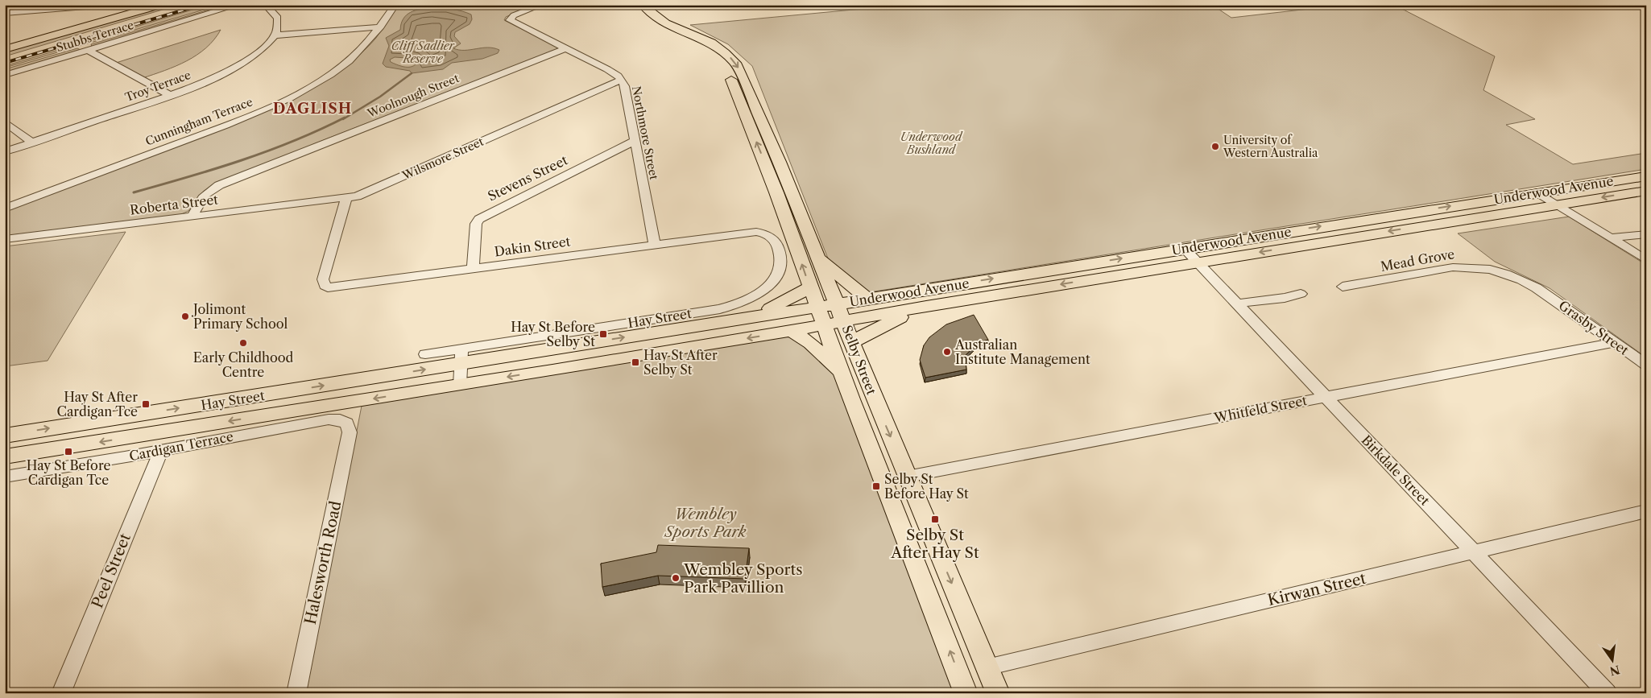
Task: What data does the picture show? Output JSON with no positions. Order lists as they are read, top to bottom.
{
  "streets": {
    "main road": ["Underwood Avenue", "Hay Street", "Selby Street"],
    "street": [
      "Stubbs Terrace",
      "Troy Terrace",
      "Woolnough Street",
      "Cunningham Terrace",
      "Northmore Street",
      "Wilsmore Street",
      "Stevens Street",
      "Roberta Street",
      "Dakin Street",
      "Mead Grove",
      "Grasby Street",
      "Whitfeld Street",
      "Cardigan Terrace",
      "Birkdale Street",
      "Halesworth Road",
      "Peel Street",
      "Kirwan Street"
    ]
  },
  "crossings": [
    ["Woolnough Street", "Northmore Street"],
    ["Woolnough Street", "Roberta Street"],
    ["Northmore Street", "Wilsmore Street"],
    ["Northmore Street", "Stevens Street"],
    ["Northmore Street", "Dakin Street"],
    ["Wilsmore Street", "Roberta Street"],
    ["Wilsmore Street", "Dakin Street"],
    ["Stevens Street", "Dakin Street"],
    ["Underwood Avenue", "Hay Street"],
    ["Underwood Avenue", "Selby Street"],
    ["Underwood Avenue", "Birkdale Street"],
    ["Roberta Street", "Dakin Street"],
    ["Dakin Street", "Hay Street"],
    ["Mead Grove", "Grasby Street"],
    ["Hay Street", "Selby Street"],
    ["Grasby Street", "Whitfeld Street"],
    ["Selby Street", "Whitfeld Street"],
    ["Selby Street", "Kirwan Street"],
    ["Whitfeld Street", "Birkdale Street"],
    ["Cardigan Terrace", "Halesworth Road"],
    ["Cardigan Terrace", "Peel Street"],
    ["Birkdale Street", "Kirwan Street"]
  ],
  "districts": ["DAGLISH"],
  "parks": ["Cliff Sadlier Reserve", "Underwood Bushland", "Wembley Sports Park"],
  "places": {
    "other": [
      "University of Western Australia",
      "Jolimont Primary School",
      "Early Childhood Centre",
      "Australian Institute Management",
      "Wembley Sports Park Pavillion"
    ],
    "transit": [
      "Hay St Before Selby St",
      "Hay St After Selby St",
      "Hay St After Cardigan Tce",
      "Hay St Before Cardigan Tce",
      "Selby St Before Hay St",
      "Selby St After Hay St"
    ]
  },
  "north": "bottom"
}
